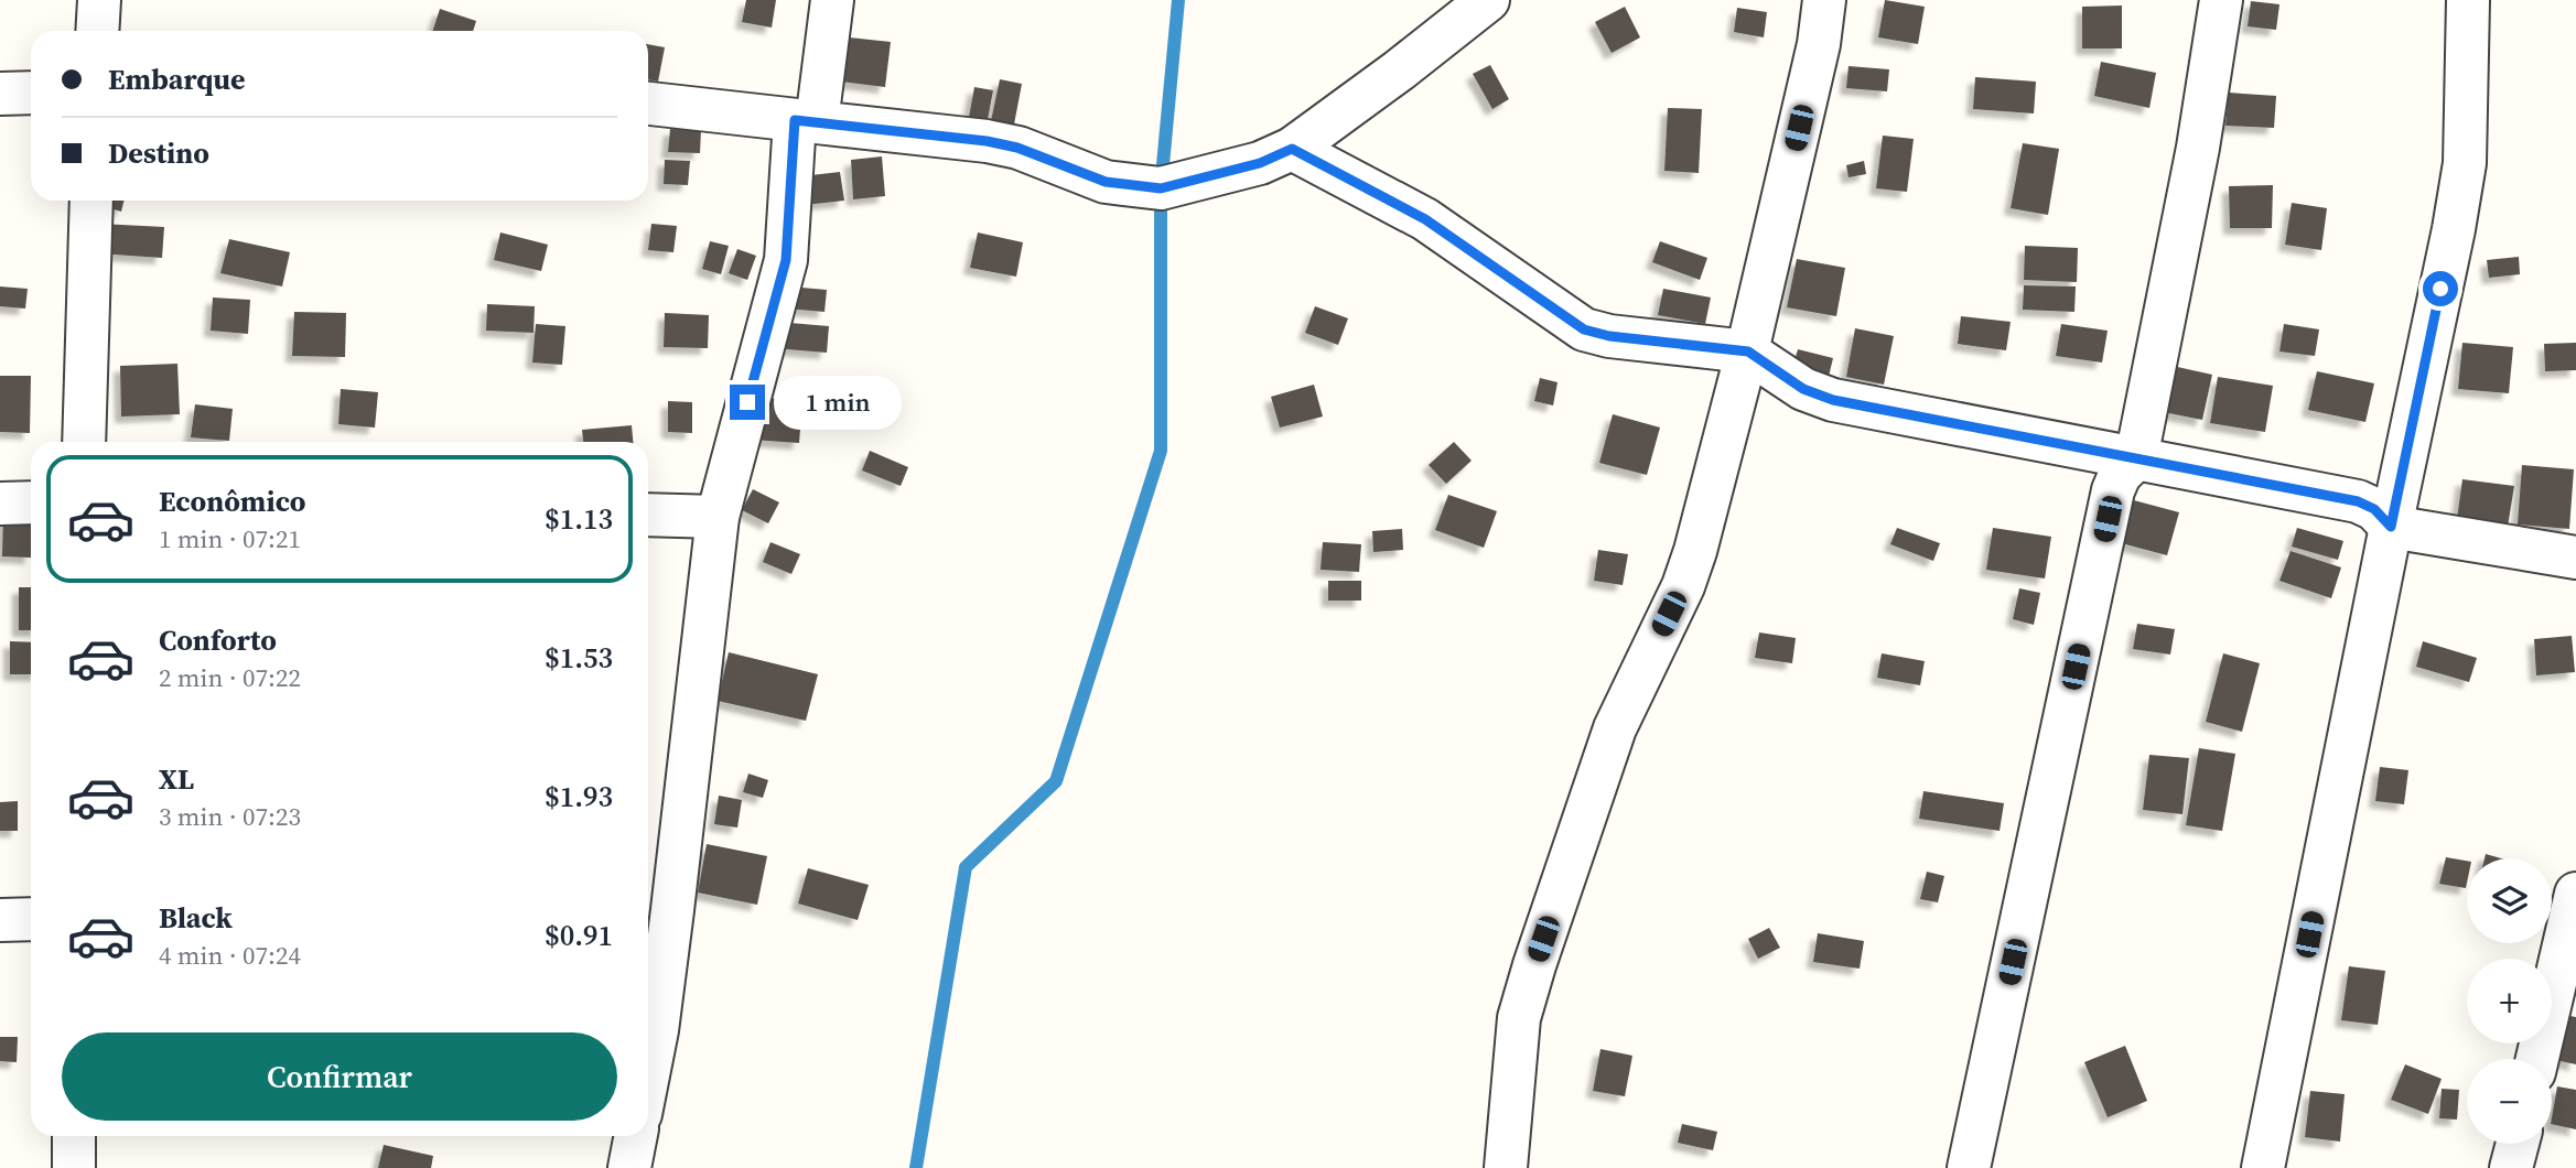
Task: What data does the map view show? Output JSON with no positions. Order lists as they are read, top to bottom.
{
  "page": {
    "banner": ["Embarque", "Destino"],
    "bubble": "1 min",
    "list": [
      {
        "name": "Econômico",
        "note": "1 min · 07:21",
        "value": "$1.13"
      },
      {
        "name": "Conforto",
        "note": "2 min · 07:22",
        "value": "$1.53"
      },
      {
        "name": "XL",
        "note": "3 min · 07:23",
        "value": "$1.93"
      },
      {
        "name": "Black",
        "note": "4 min · 07:24",
        "value": "$0.91"
      }
    ],
    "map_buttons": ["+", "−"],
    "buttons": "Confirmar"
  }
}
